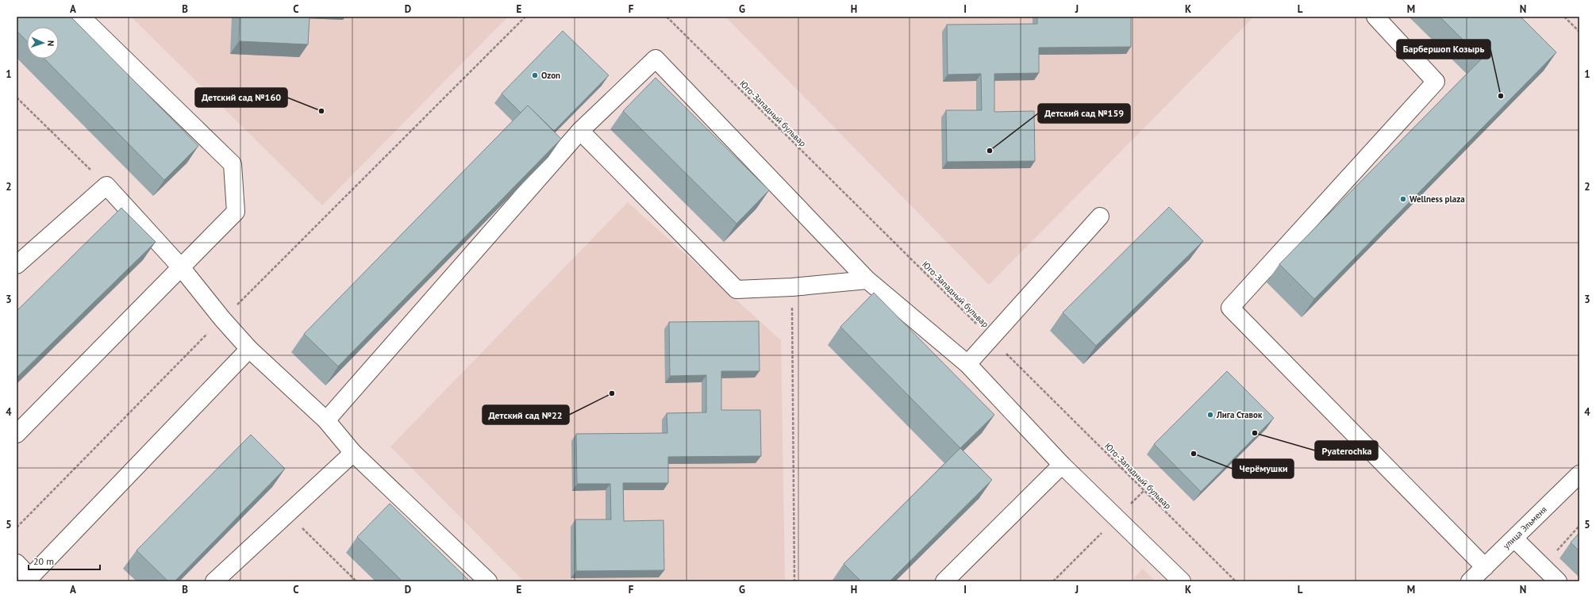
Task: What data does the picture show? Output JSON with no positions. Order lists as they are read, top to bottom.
{
  "streets": {
    "street": ["улица Эльменя"],
    "path": ["Юго-Западный бульвар"]
  },
  "places": [
    "Ozon",
    "Барбершоп Козырь",
    "Детский сад №160",
    "Детский сад №159",
    "Wellness plaza",
    "Детский сад №22",
    "Лига Ставок",
    "Pyaterochka",
    "Черёмушки"
  ],
  "scale_bar": "20 m",
  "north": "right",
  "grid": {
    "columns": [
      "A",
      "B",
      "C",
      "D",
      "E",
      "F",
      "G",
      "H",
      "I",
      "J",
      "K",
      "L",
      "M",
      "N"
    ],
    "rows": [
      "1",
      "2",
      "3",
      "4",
      "5"
    ]
  }
}
